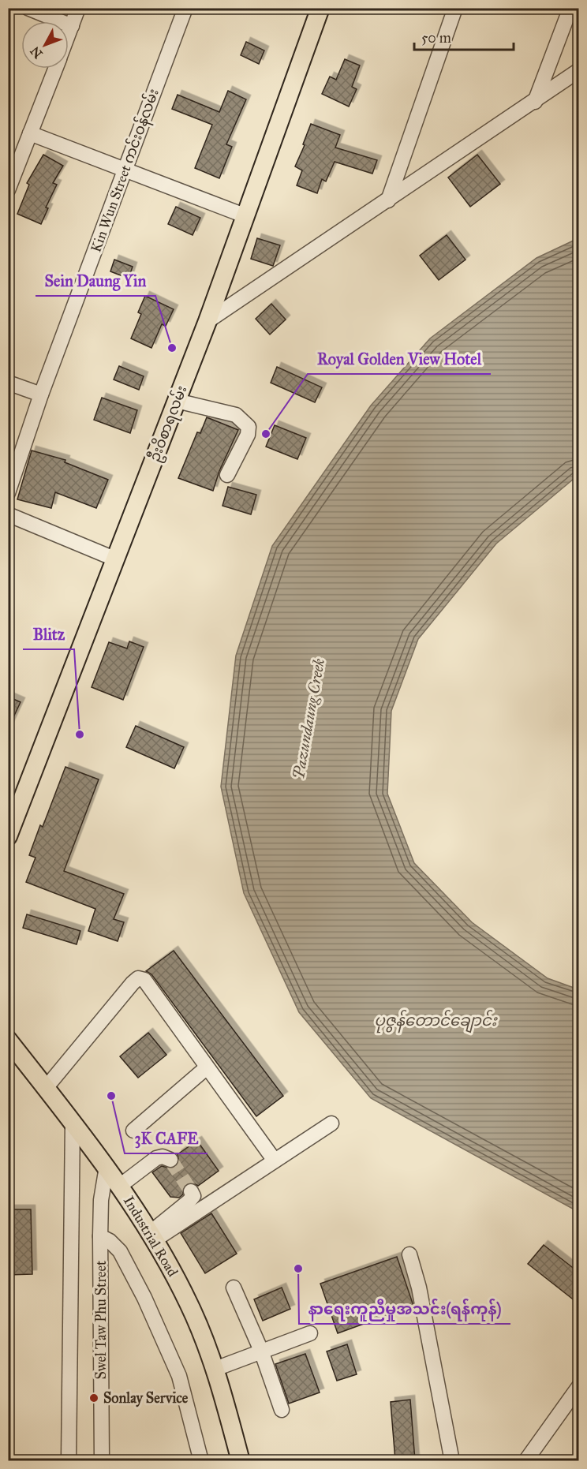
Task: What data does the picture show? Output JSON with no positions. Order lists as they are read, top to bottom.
{
  "streets": {
    "main road": ["ဦးဝိစာရလမ်း", "Industrial Road"],
    "street": ["Kin Wun Street ကင်းဝန်လမ်း", "Swel Taw Phu Street"]
  },
  "crossings": [
    ["Industrial Road", "Swel Taw Phu Street"]
  ],
  "water": ["Pazundaung Creek", "ပုဇွန်တောင်ချောင်း"],
  "places": [
    "Sein Daung Yin",
    "Royal Golden View Hotel",
    "Blitz",
    "3K CAFE",
    "နာရေးကူညီမှုအသင်း(ရန်ကုန်)",
    "Sonlay Service"
  ],
  "scale_bar": "50 m",
  "north": "bottom left"
}
